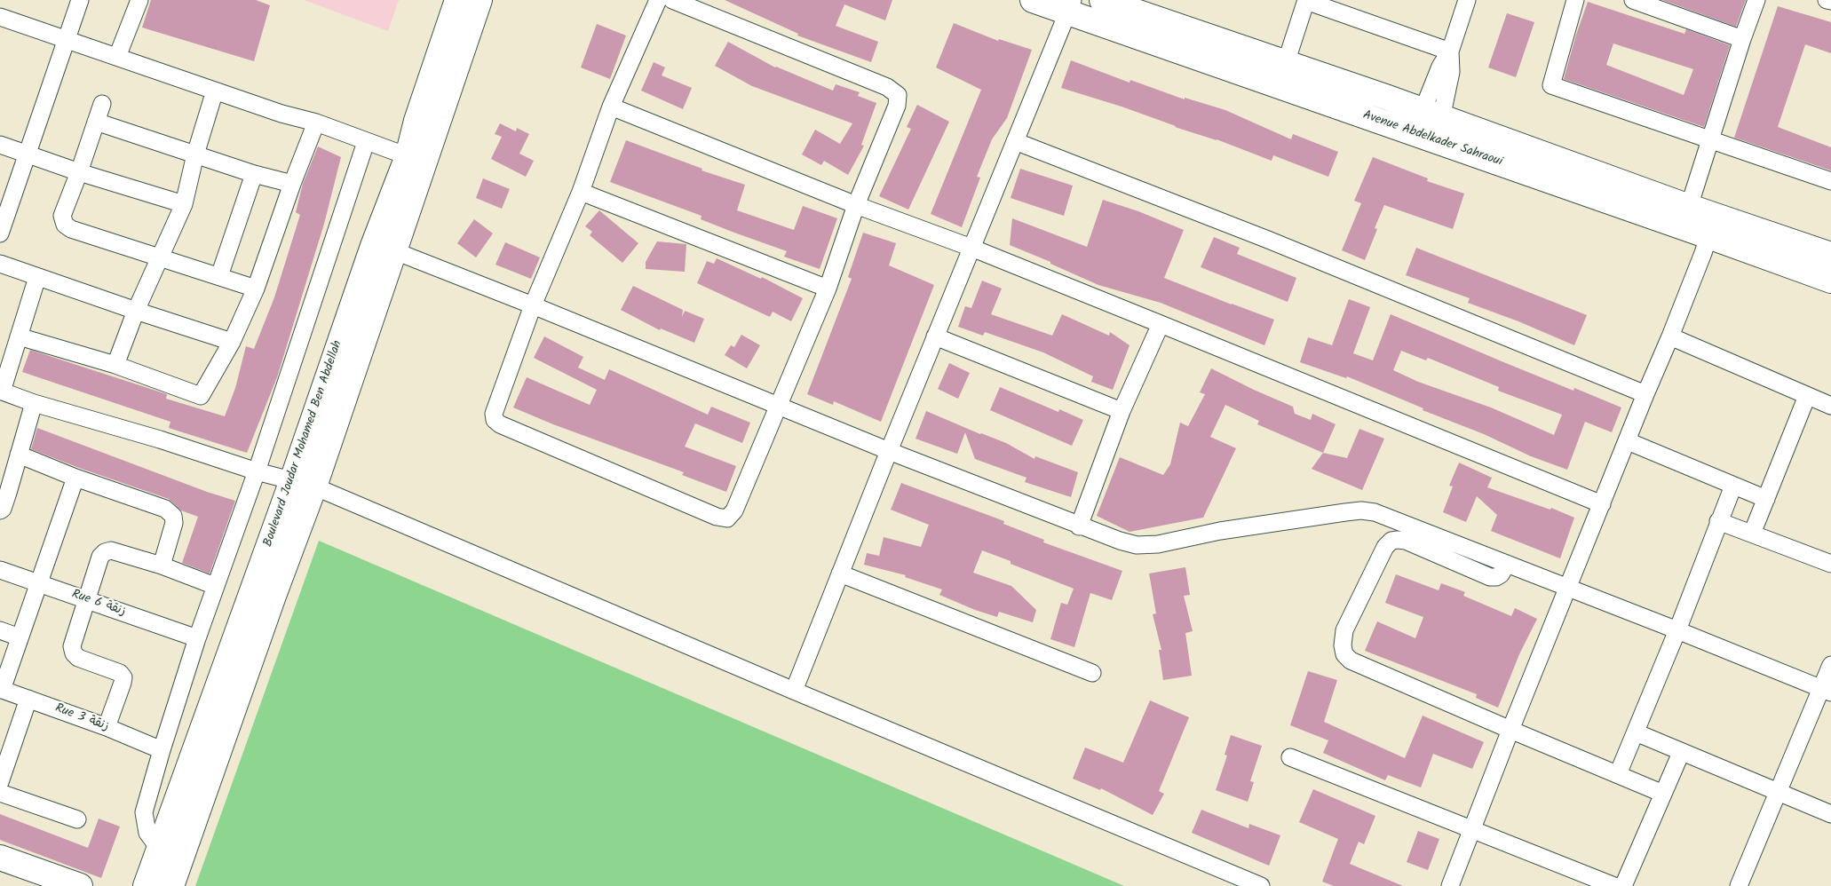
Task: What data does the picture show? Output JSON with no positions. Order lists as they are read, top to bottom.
{
  "streets": {
    "main road": ["Avenue Abdelkader Sahraoui", "Boulevard Joudar Mohamed Ben Abdellah"],
    "street": ["Rue 6 زنقة", "Rue 3 زنقة"]
  }
}
